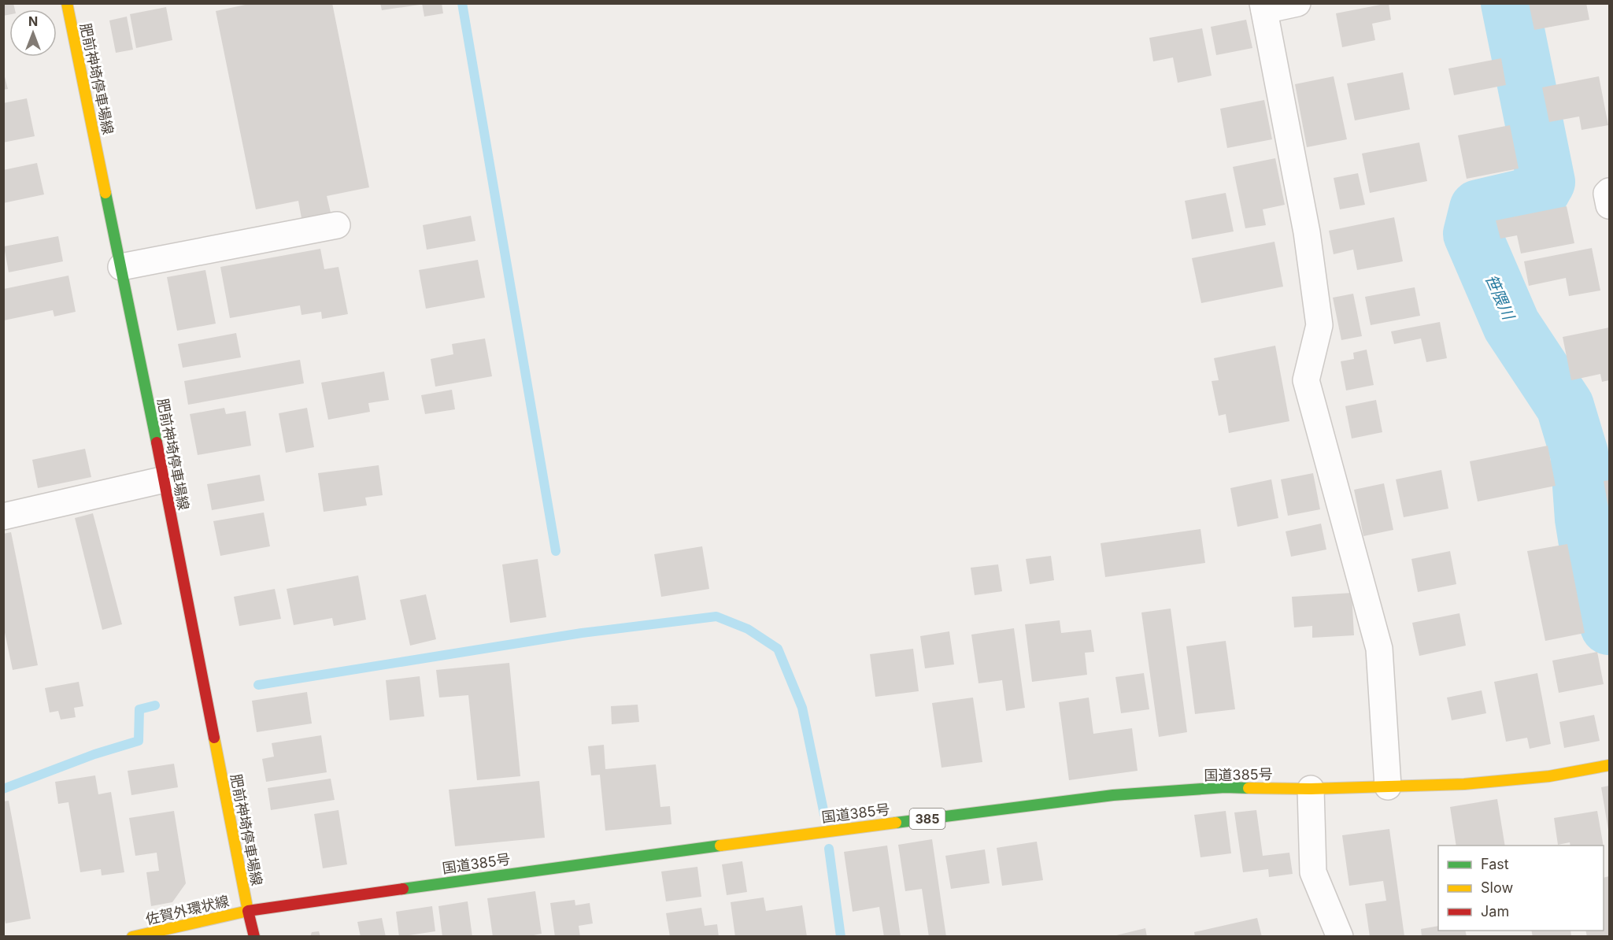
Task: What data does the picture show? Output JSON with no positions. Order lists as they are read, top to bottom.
{
  "streets": {
    "main road": [
      "肥前神埼停車場線",
      "国道385号",
      "385",
      "佐賀外環状線"
    ]
  },
  "crossings": [
    ["肥前神埼停車場線", "国道385号"],
    ["肥前神埼停車場線", "佐賀外環状線"],
    ["国道385号", "佐賀外環状線"]
  ],
  "water": ["笹隈川"],
  "legend": ["Fast", "Slow", "Jam"],
  "north": "top"
}
